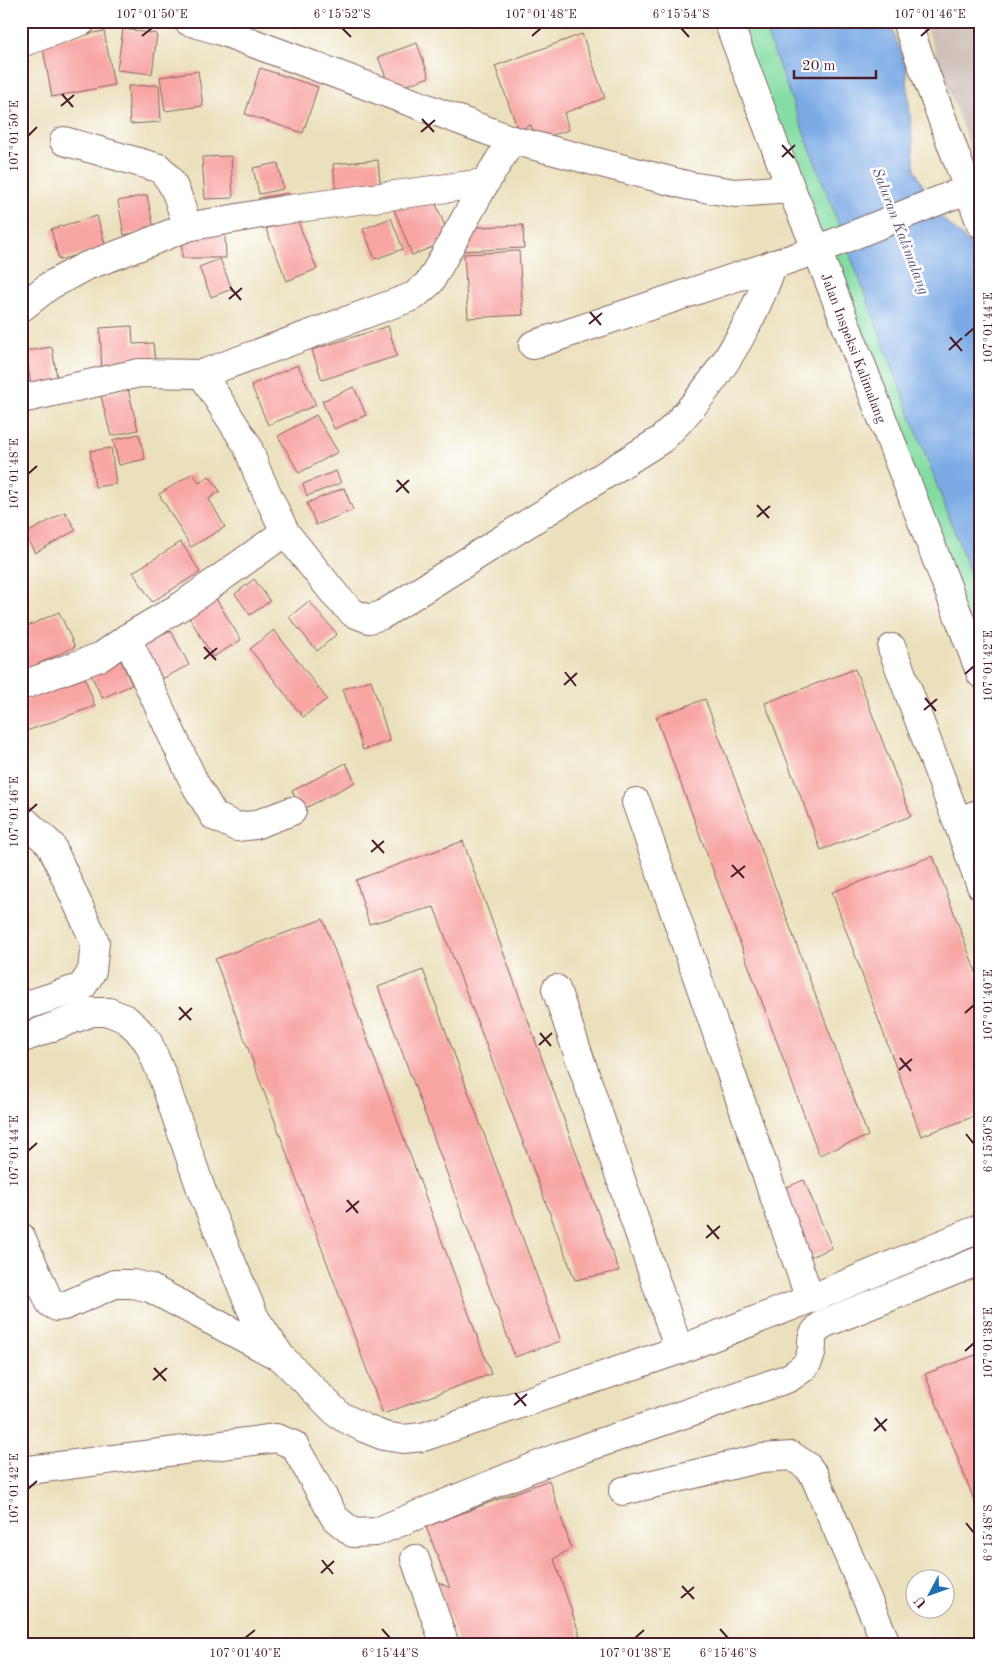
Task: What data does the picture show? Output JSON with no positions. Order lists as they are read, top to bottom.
{
  "streets": {
    "street": ["Jalan Inspeksi Kalimalang"]
  },
  "water": ["Saluran Kalimalang"],
  "scale_bar": "20 m",
  "north": "bottom left",
  "coordinates": [
    "107°01'50\"E",
    "6°15'52\"S",
    "107°01'48\"E",
    "6°15'54\"S",
    "107°01'46\"E",
    "107°01'44\"E",
    "107°01'42\"E",
    "107°01'40\"E",
    "6°15'50\"S",
    "107°01'38\"E",
    "6°15'48\"S",
    "6°15'44\"S",
    "6°15'46\"S"
  ]
}
